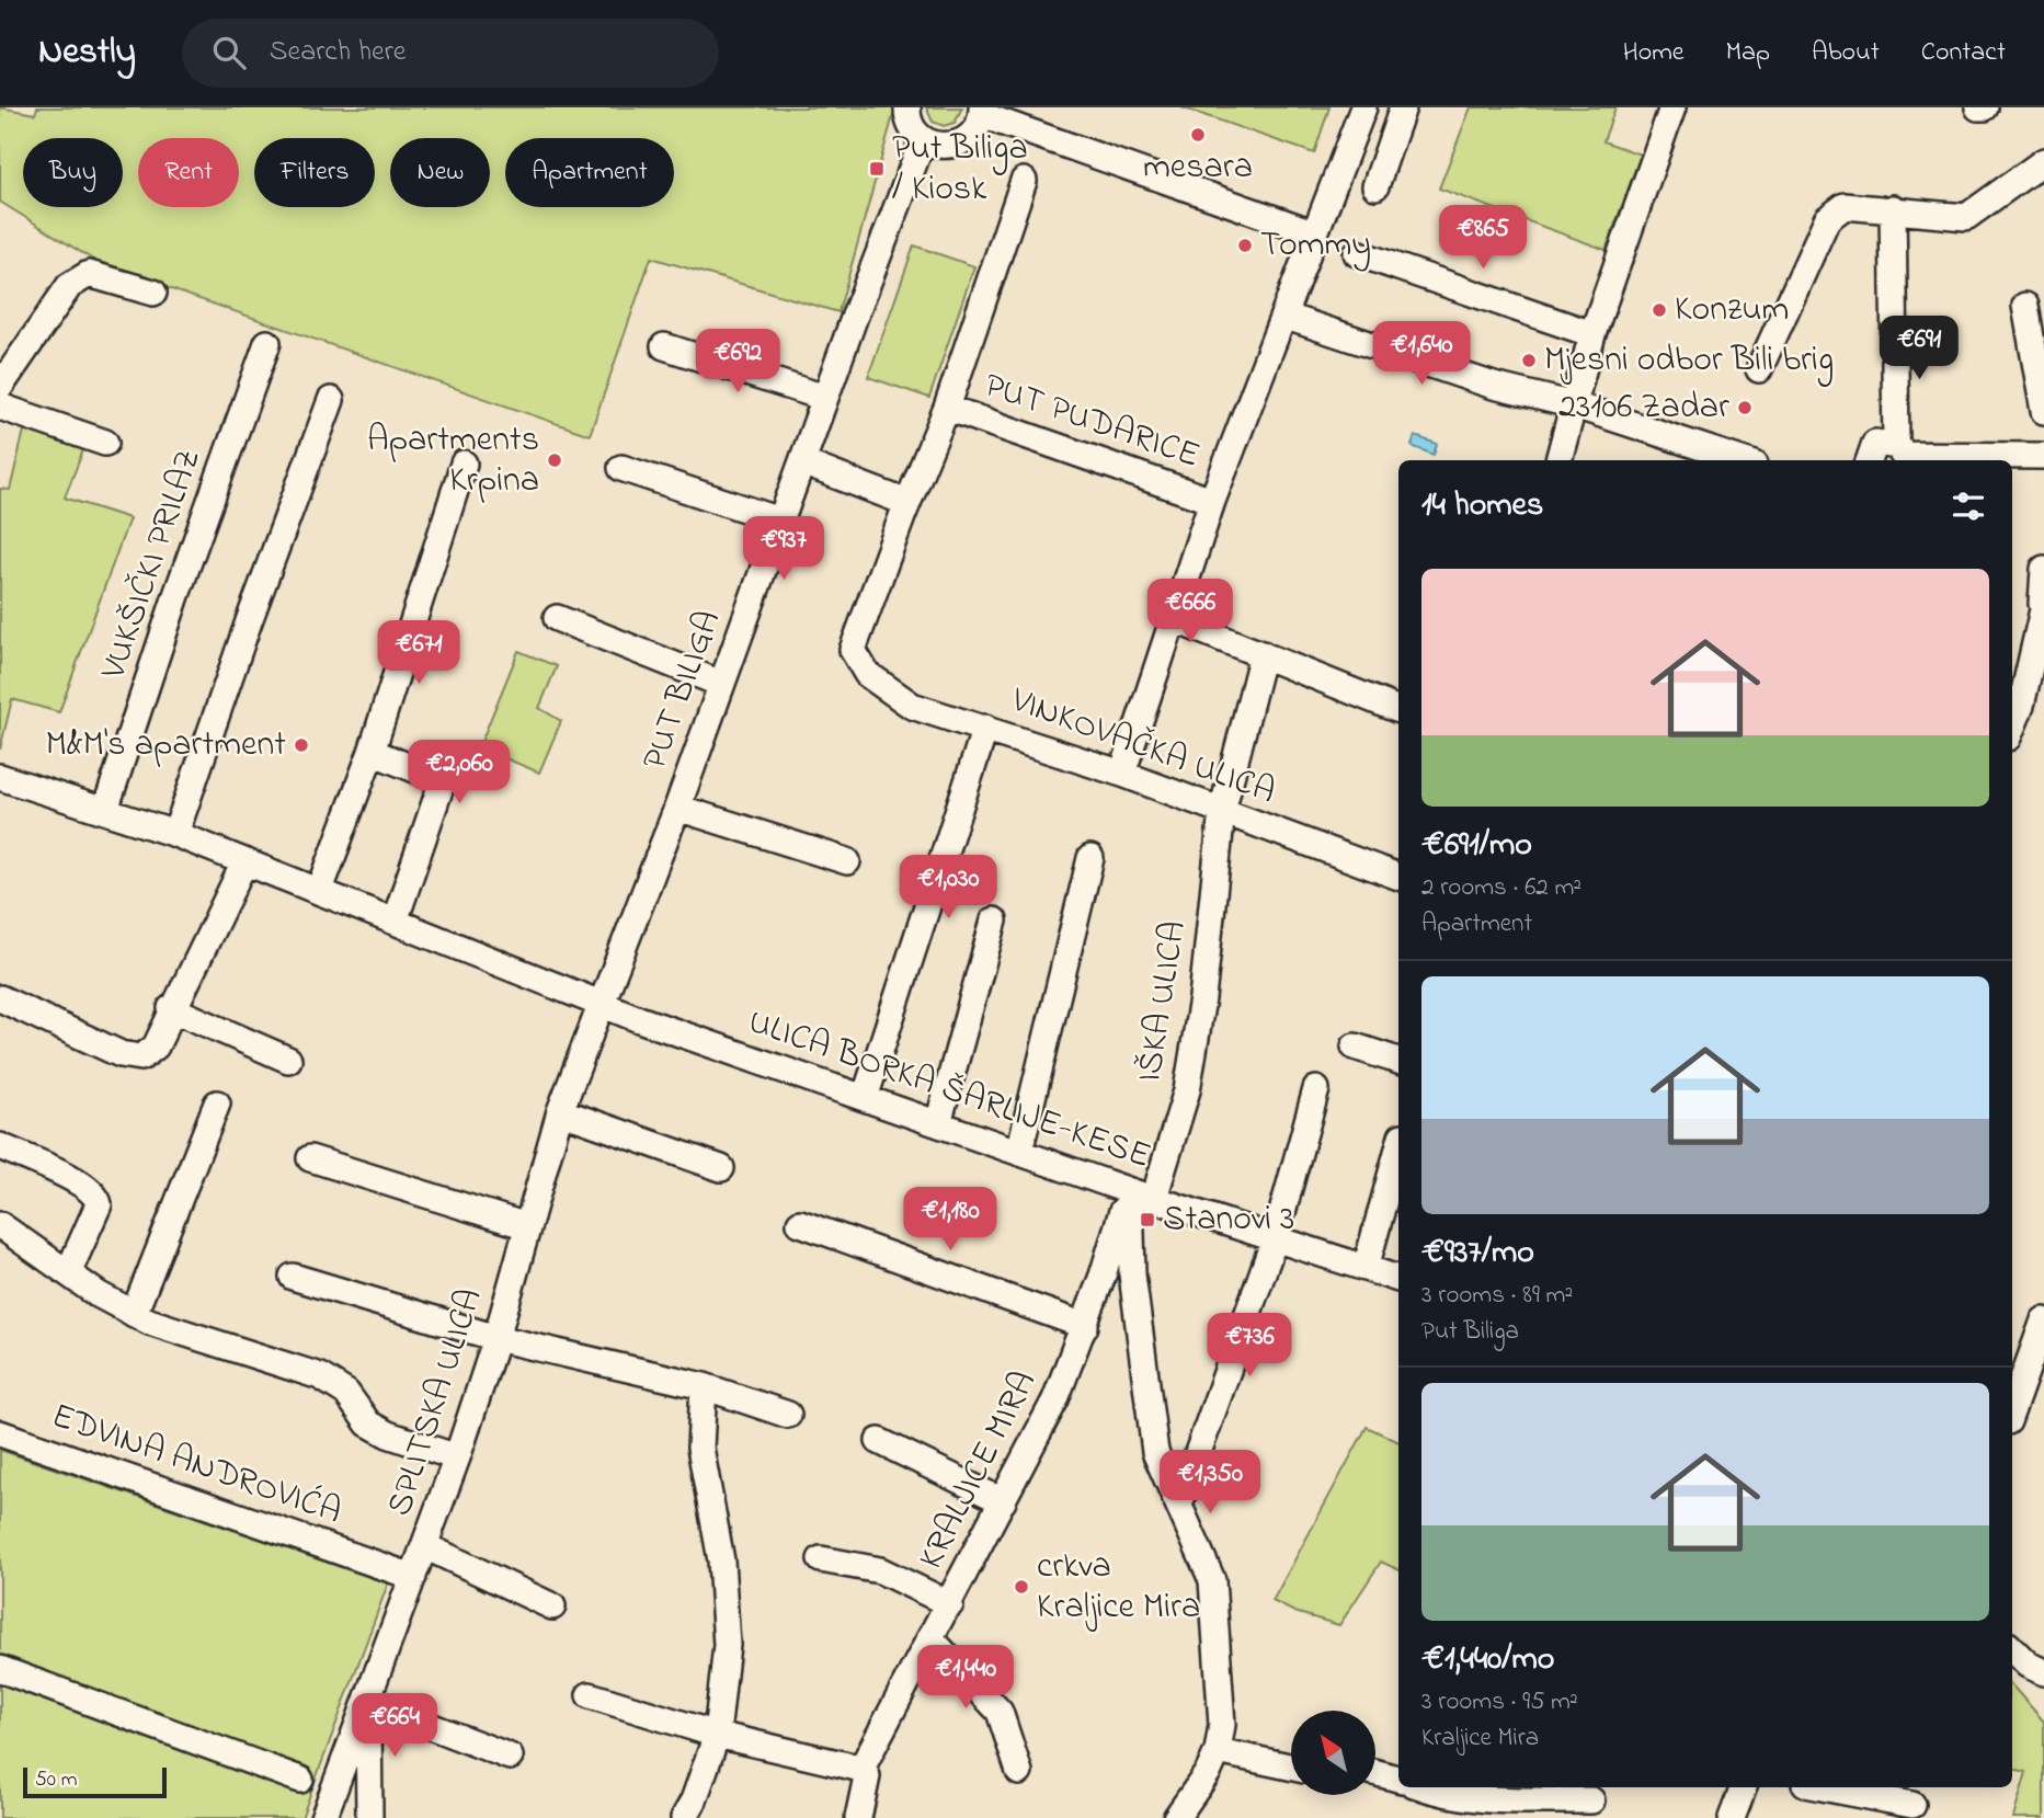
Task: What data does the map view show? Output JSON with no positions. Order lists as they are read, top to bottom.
{
  "streets": {
    "street": [
      "PUT PUDARICE",
      "VUKŠIČKI PRILAZ",
      "PUT BILIGA",
      "VINKOVAČKA ULICA",
      "IŠKA ULICA",
      "ULICA BORKA ŠARLIJE-KESE",
      "SPLITSKA ULICA",
      "EDVINA ANDROVIĆA",
      "KRALJICE MIRA"
    ]
  },
  "crossings": [
    ["PUT PUDARICE", "VINKOVAČKA ULICA"],
    ["VUKŠIČKI PRILAZ", "ULICA BORKA ŠARLIJE-KESE"],
    ["PUT BILIGA", "ULICA BORKA ŠARLIJE-KESE"],
    ["PUT BILIGA", "SPLITSKA ULICA"],
    ["VINKOVAČKA ULICA", "IŠKA ULICA"],
    ["IŠKA ULICA", "ULICA BORKA ŠARLIJE-KESE"],
    ["IŠKA ULICA", "KRALJICE MIRA"],
    ["ULICA BORKA ŠARLIJE-KESE", "SPLITSKA ULICA"],
    ["ULICA BORKA ŠARLIJE-KESE", "KRALJICE MIRA"],
    ["SPLITSKA ULICA", "EDVINA ANDROVIĆA"]
  ],
  "places": {
    "other": [
      "mesara",
      "Tommy",
      "Konzum",
      "Mjesni odbor Bili brig",
      "23106 Zadar",
      "Apartments Krpina",
      "M&M's apartment",
      "crkva Kraljice Mira"
    ],
    "transit": ["Put Biliga / Kiosk", "Stanovi 3"]
  },
  "scale_bar": "50 m",
  "north": "top left",
  "page": {
    "header": "Nestly",
    "search": "Search here",
    "nav": [
      "Home",
      "Map",
      "About",
      "Contact"
    ],
    "chip": [
      "Buy",
      "Rent",
      "Filters",
      "New",
      "Apartment"
    ],
    "price": [
      "€865",
      "€691",
      "€1,640",
      "€692",
      "€937",
      "€666",
      "€671",
      "€2,060",
      "€1,030",
      "€1,180",
      "€736",
      "€1,350",
      "€1,440",
      "€664"
    ],
    "heading": "14 homes",
    "list": [
      {
        "name": "€691/mo",
        "note": "2 rooms · 62 m² · Apartment"
      },
      {
        "name": "€937/mo",
        "note": "3 rooms · 89 m² · Put Biliga"
      },
      {
        "name": "€1,440/mo",
        "note": "3 rooms · 95 m² · Kraljice Mira"
      }
    ],
    "scale": "50 m"
  }
}
